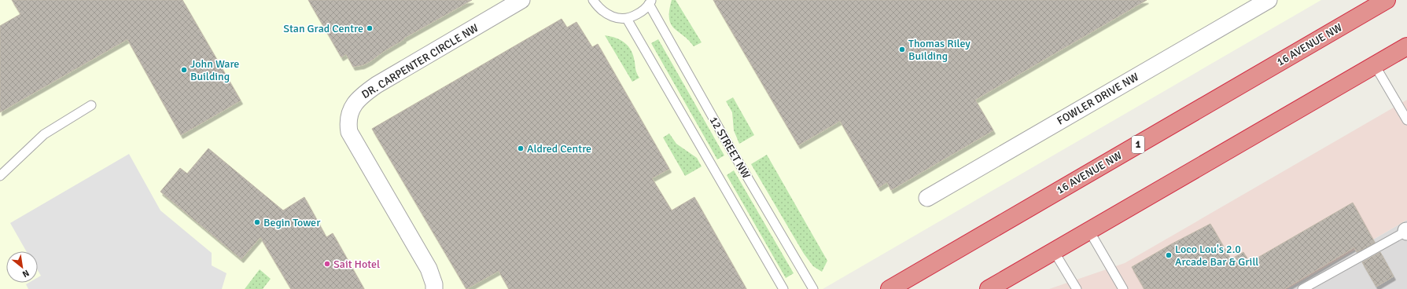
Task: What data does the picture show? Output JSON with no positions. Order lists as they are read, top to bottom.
{
  "streets": {
    "highway": ["16 AVENUE NW", "1"],
    "street": ["DR. CARPENTER CIRCLE NW", "FOWLER DRIVE NW"],
    "lane": ["12 STREET NW"]
  },
  "places": [
    "Stan Grad Centre",
    "Thomas Riley Building",
    "John Ware Building",
    "Aldred Centre",
    "Begin Tower",
    "Loco Lou's 2.0 Arcade Bar & Grill",
    "Sait Hotel"
  ],
  "north": "bottom right"
}
